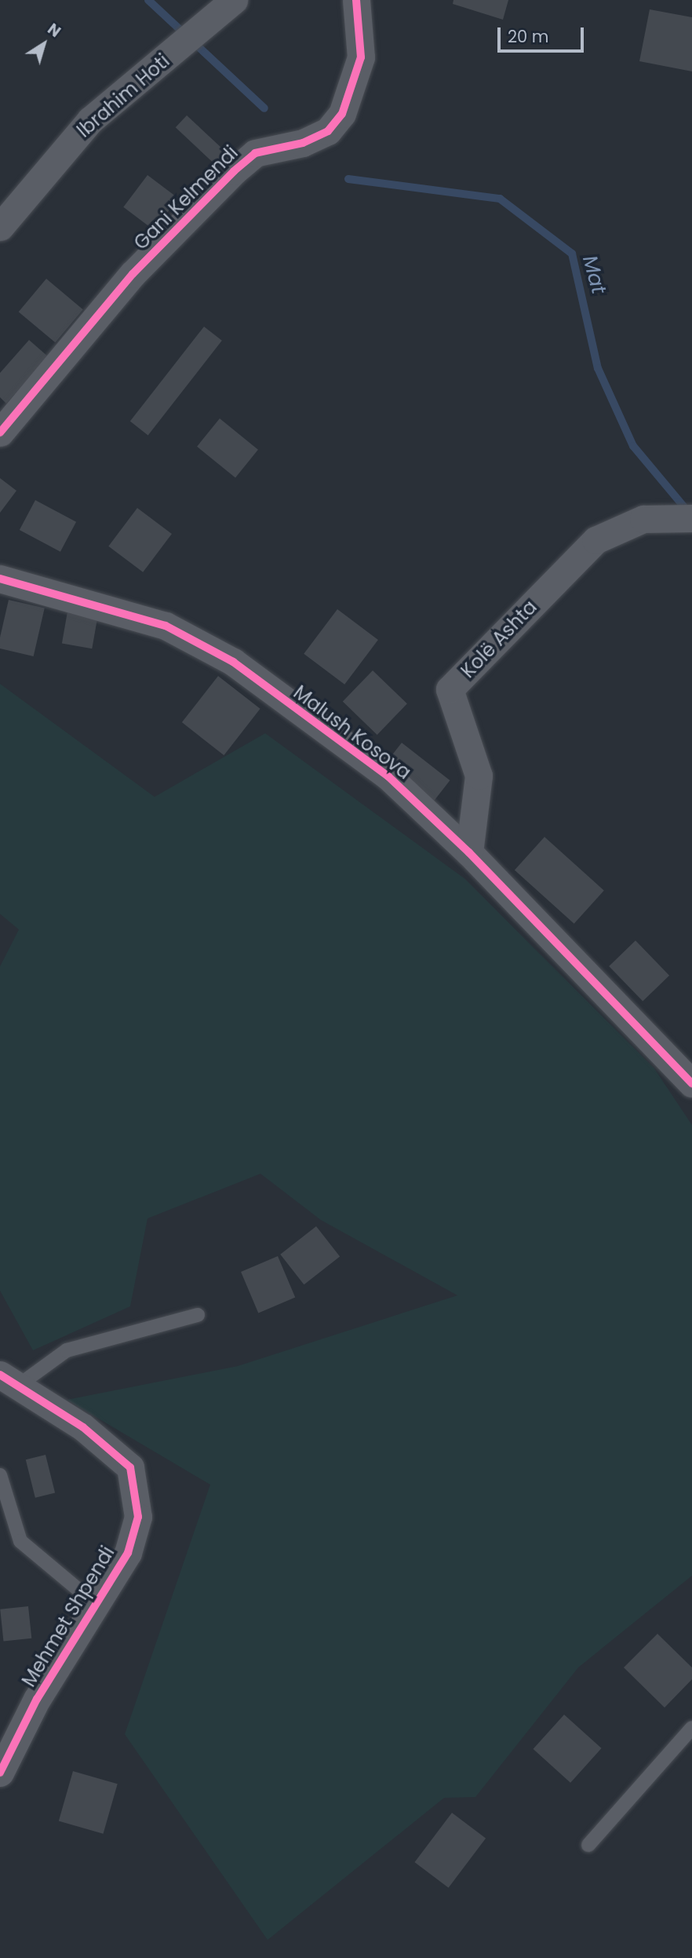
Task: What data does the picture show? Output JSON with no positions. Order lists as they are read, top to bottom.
{
  "streets": {
    "street": [
      "Ibrahim Hoti",
      "Gani Kelmendi",
      "Kolë Ashta",
      "Malush Kosova",
      "Mehmet Shpendi"
    ]
  },
  "crossings": [
    ["Kolë Ashta", "Malush Kosova"]
  ],
  "water": ["Mat"],
  "scale_bar": "20 m",
  "north": "top right"
}
